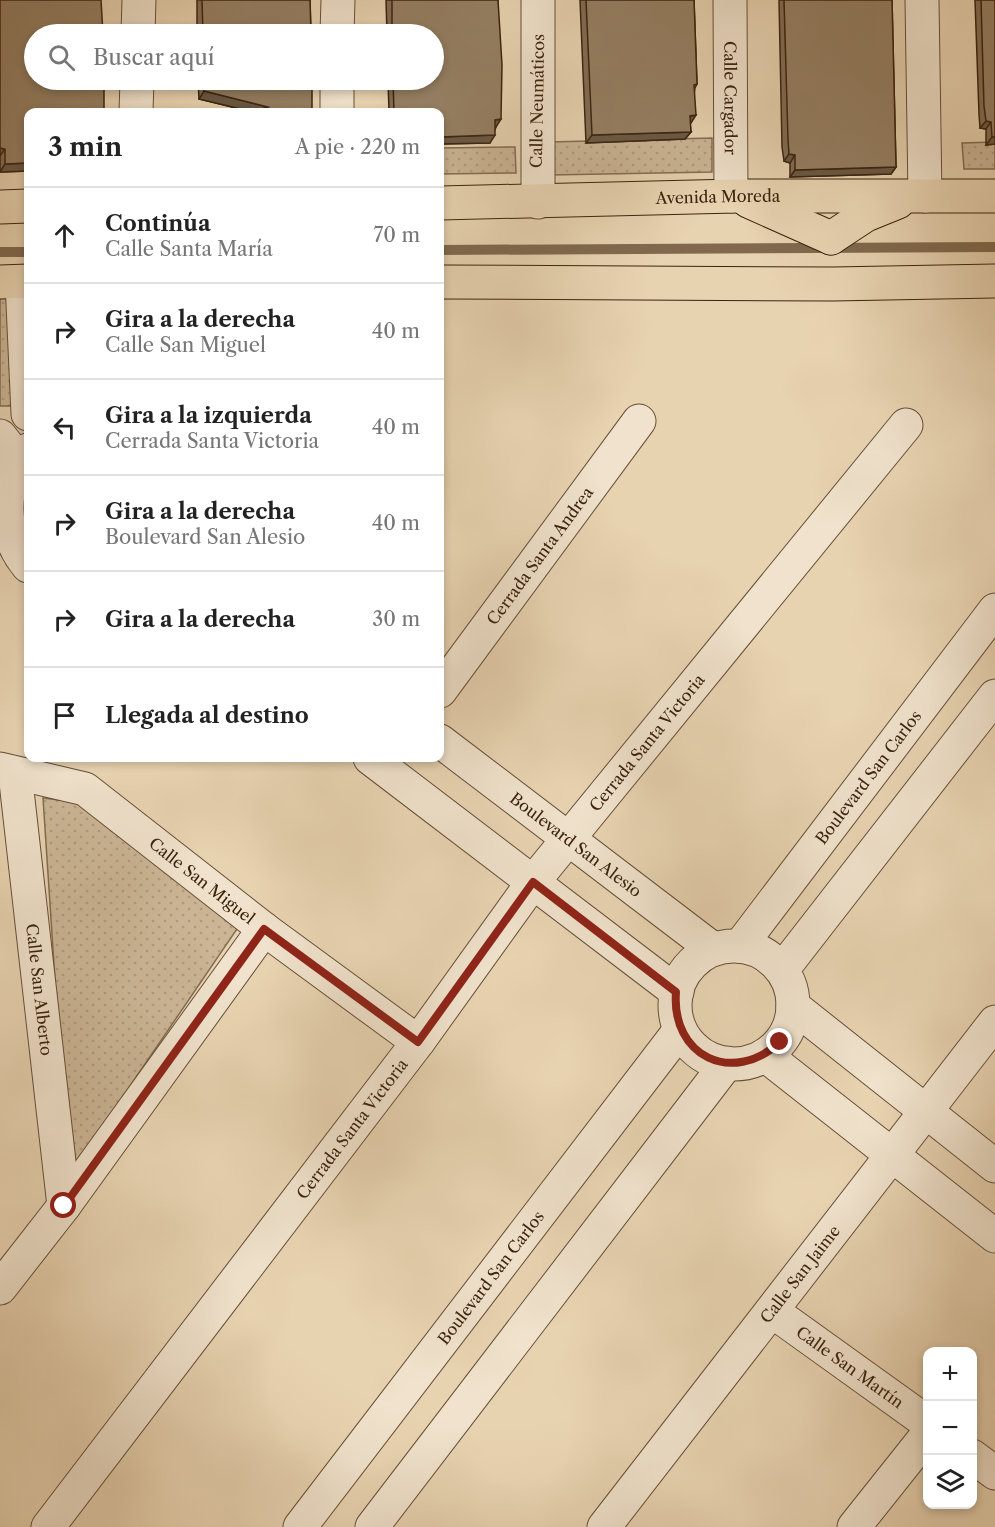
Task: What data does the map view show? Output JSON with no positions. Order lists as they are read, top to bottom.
{
  "streets": {
    "main road": ["Avenida Moreda"],
    "street": [
      "Calle Cargador",
      "Calle Neumáticos",
      "Cerrada Santa Andrea",
      "Cerrada Santa Victoria",
      "Boulevard San Carlos",
      "Boulevard San Alesio",
      "Calle San Miguel",
      "Calle San Alberto",
      "Calle San Jaime",
      "Calle San Martín"
    ]
  },
  "crossings": [
    ["Calle Cargador", "Avenida Moreda"],
    ["Calle Neumáticos", "Avenida Moreda"],
    ["Cerrada Santa Victoria", "Boulevard San Alesio"],
    ["Cerrada Santa Victoria", "Calle San Miguel"],
    ["Boulevard San Carlos", "Boulevard San Alesio"],
    ["Calle San Miguel", "Calle San Alberto"],
    ["Calle San Jaime", "Calle San Martín"]
  ],
  "page": {
    "search": "Buscar aquí",
    "heading": ["3 min", "A pie · 220 m"],
    "list": [
      ["Continúa", "Calle Santa María", "70 m"],
      ["Gira a la derecha", "Calle San Miguel", "40 m"],
      ["Gira a la izquierda", "Cerrada Santa Victoria", "40 m"],
      ["Gira a la derecha", "Boulevard San Alesio", "40 m"],
      ["Gira a la derecha", "30 m"],
      "Llegada al destino"
    ],
    "map_buttons": ["+", "−"]
  }
}
